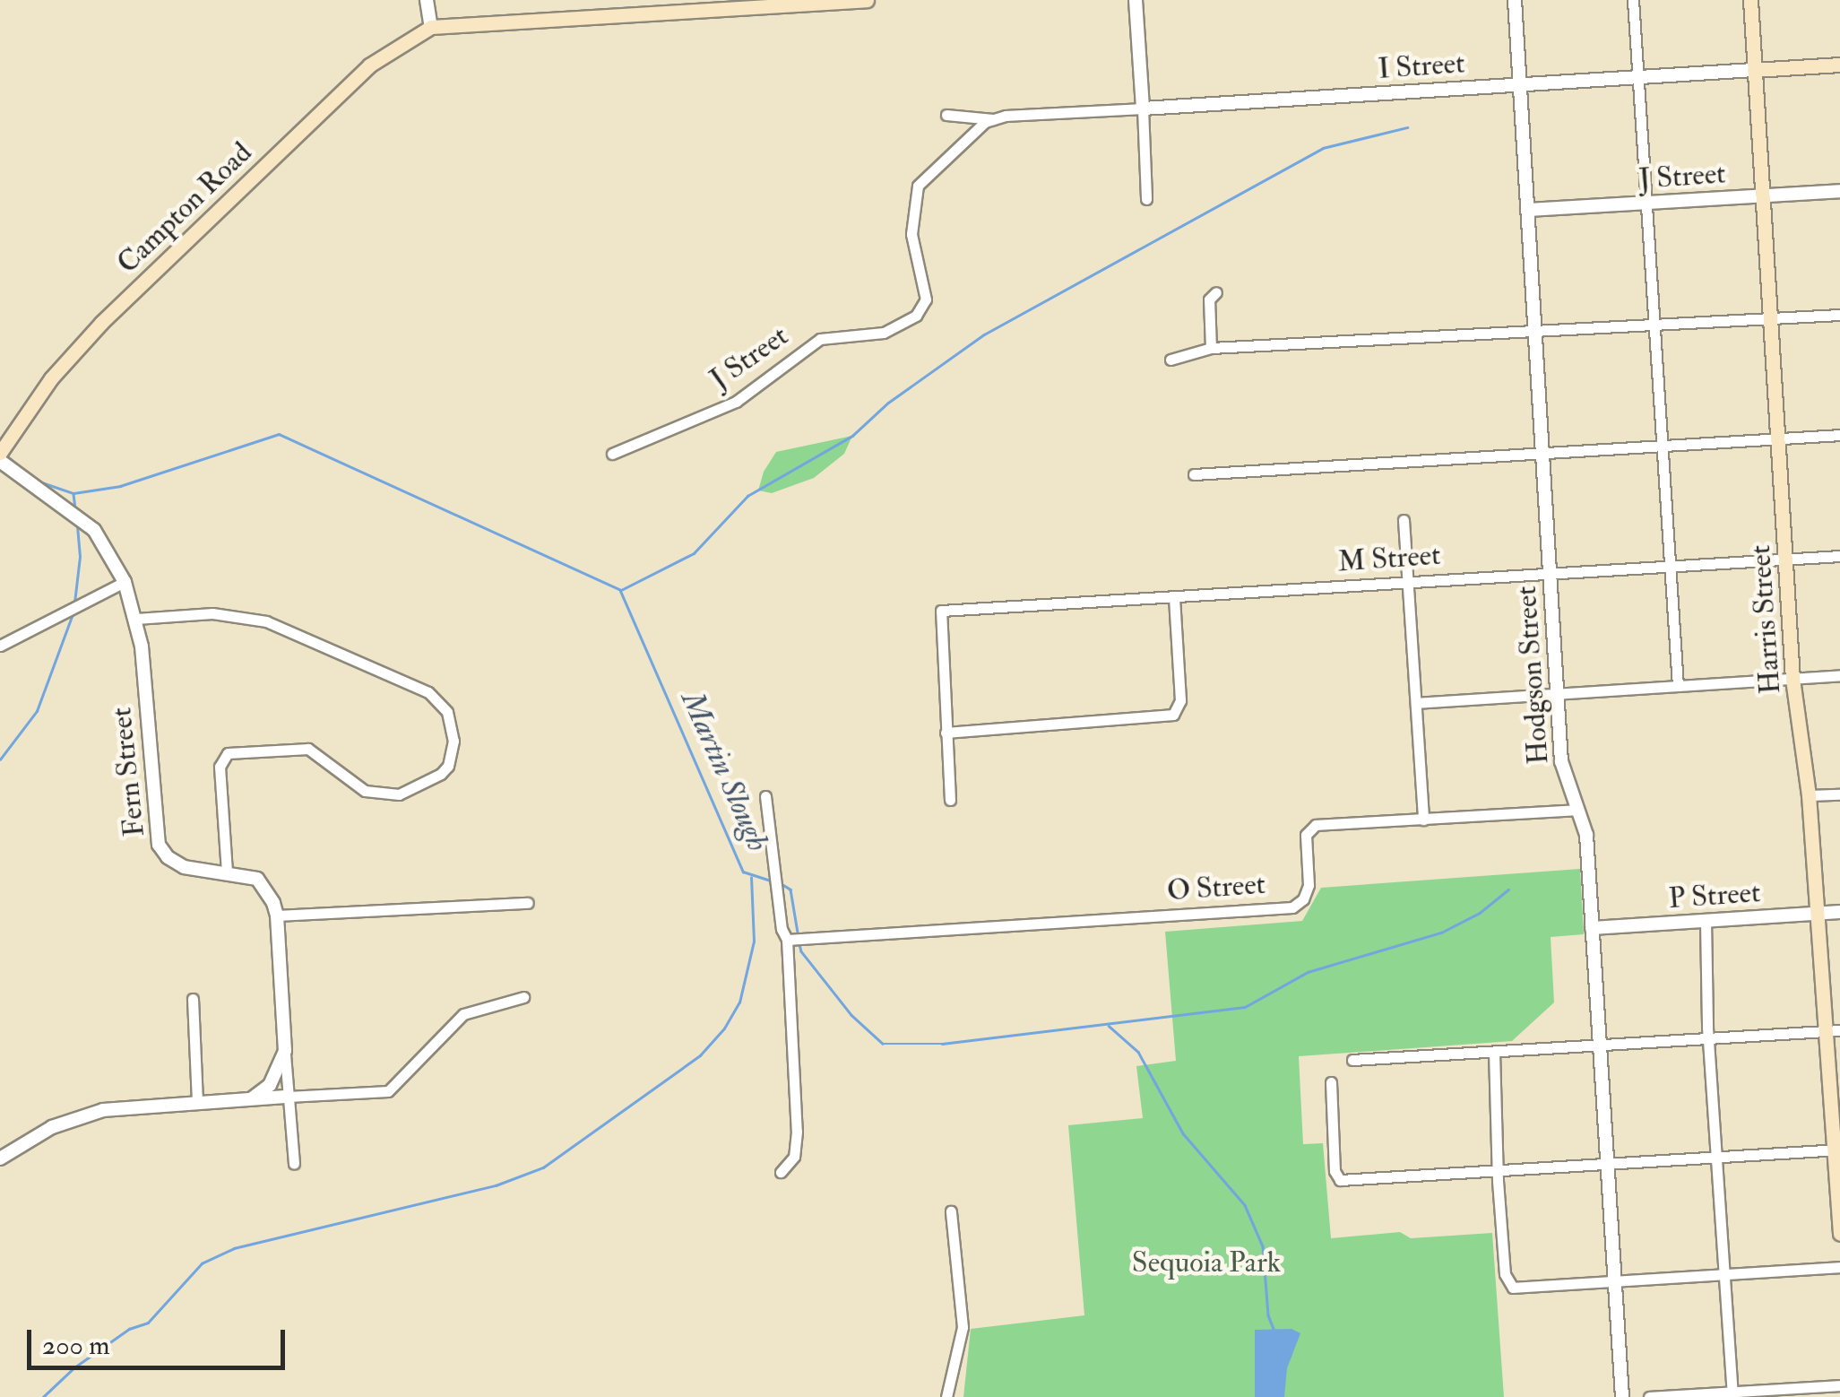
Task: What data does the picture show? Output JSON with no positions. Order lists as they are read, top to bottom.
{
  "streets": {
    "main road": ["I Street", "Campton Road", "Harris Street"],
    "street": [
      "J Street",
      "M Street",
      "Hodgson Street",
      "Fern Street",
      "O Street",
      "P Street"
    ]
  },
  "crossings": [
    ["I Street", "J Street"],
    ["I Street", "Harris Street"],
    ["I Street", "Hodgson Street"],
    ["J Street", "Harris Street"],
    ["J Street", "Hodgson Street"],
    ["M Street", "Harris Street"],
    ["M Street", "Hodgson Street"],
    ["Harris Street", "P Street"],
    ["Hodgson Street", "O Street"],
    ["Hodgson Street", "P Street"]
  ],
  "water": ["Martin Slough"],
  "parks": ["Sequoia Park"],
  "scale_bar": "200 m"
}
